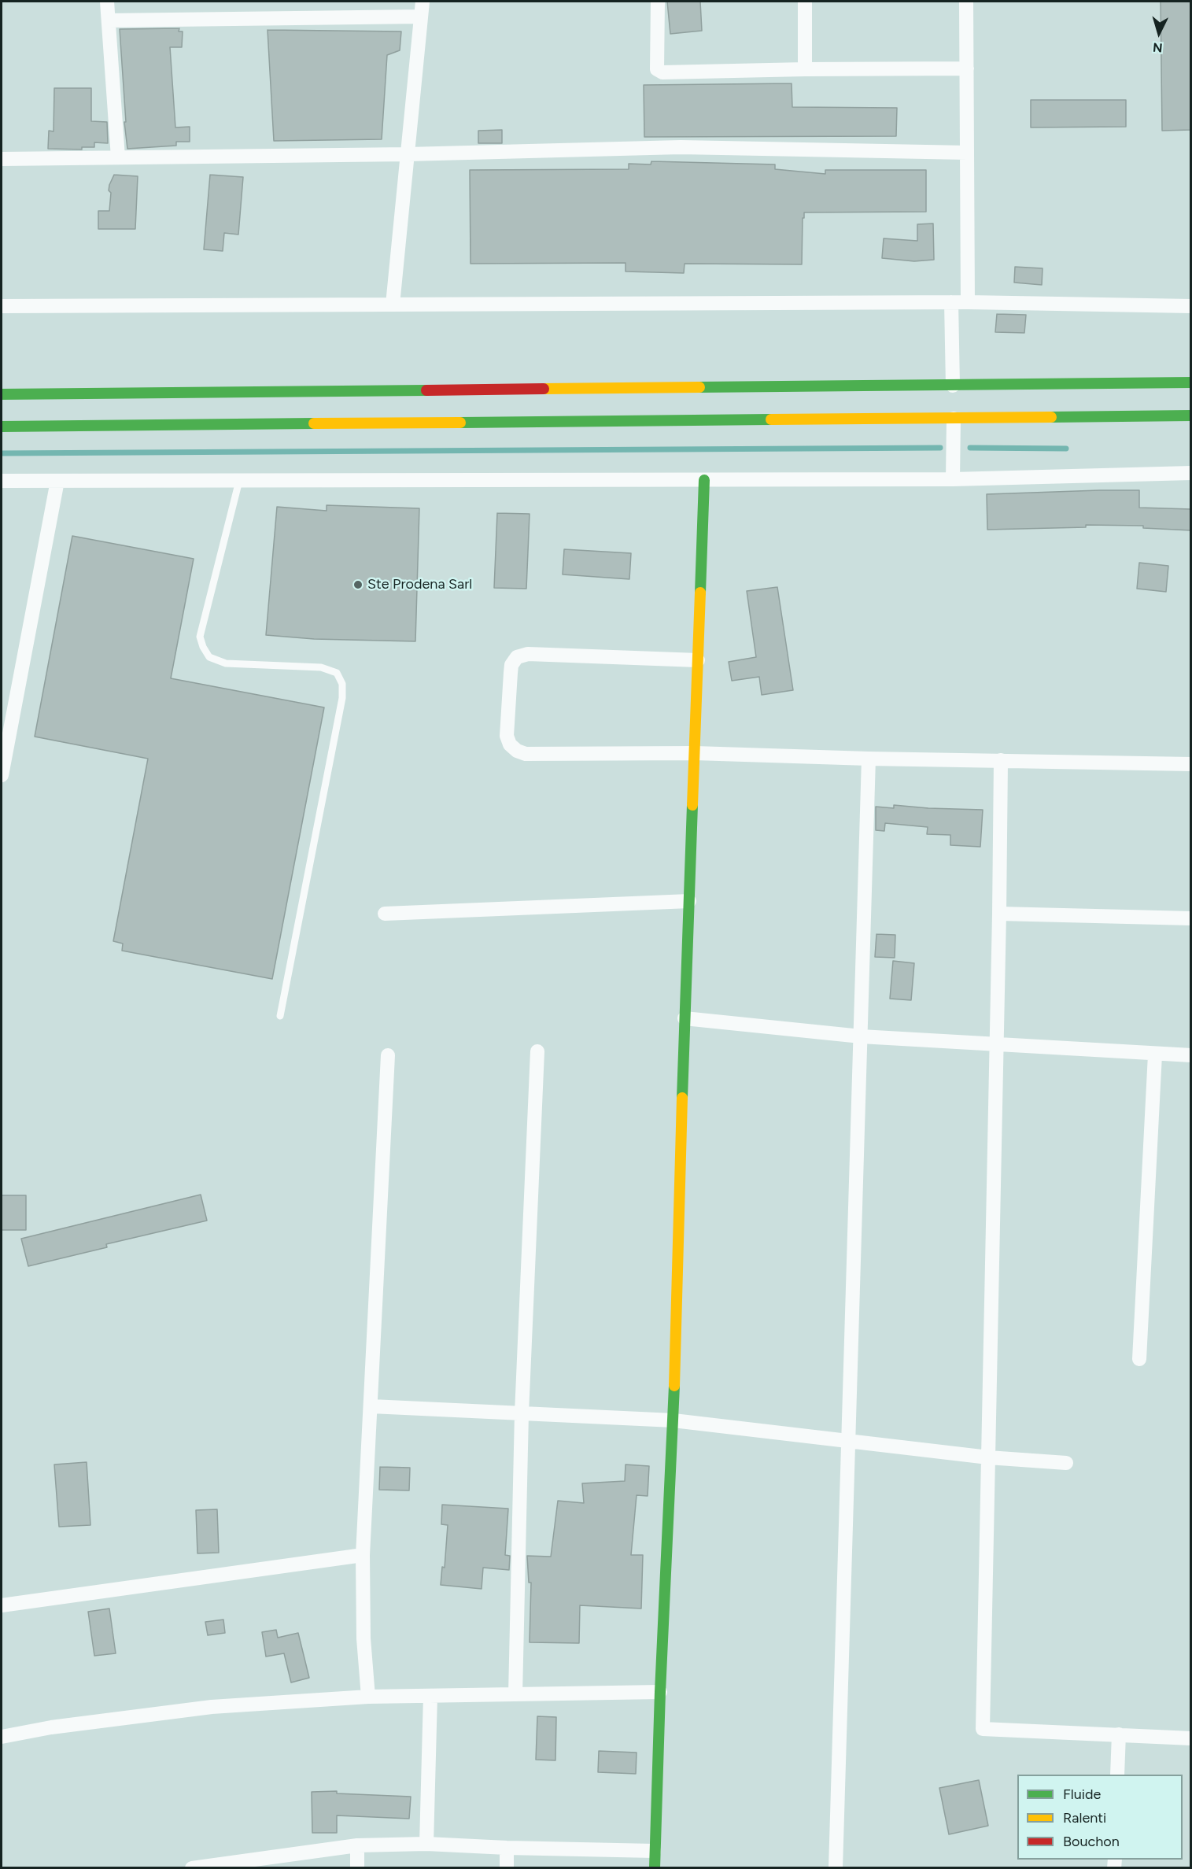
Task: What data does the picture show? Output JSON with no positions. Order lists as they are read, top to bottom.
{
  "places": ["Ste Prodena Sarl"],
  "legend": ["Fluide", "Ralenti", "Bouchon"],
  "north": "bottom"
}
